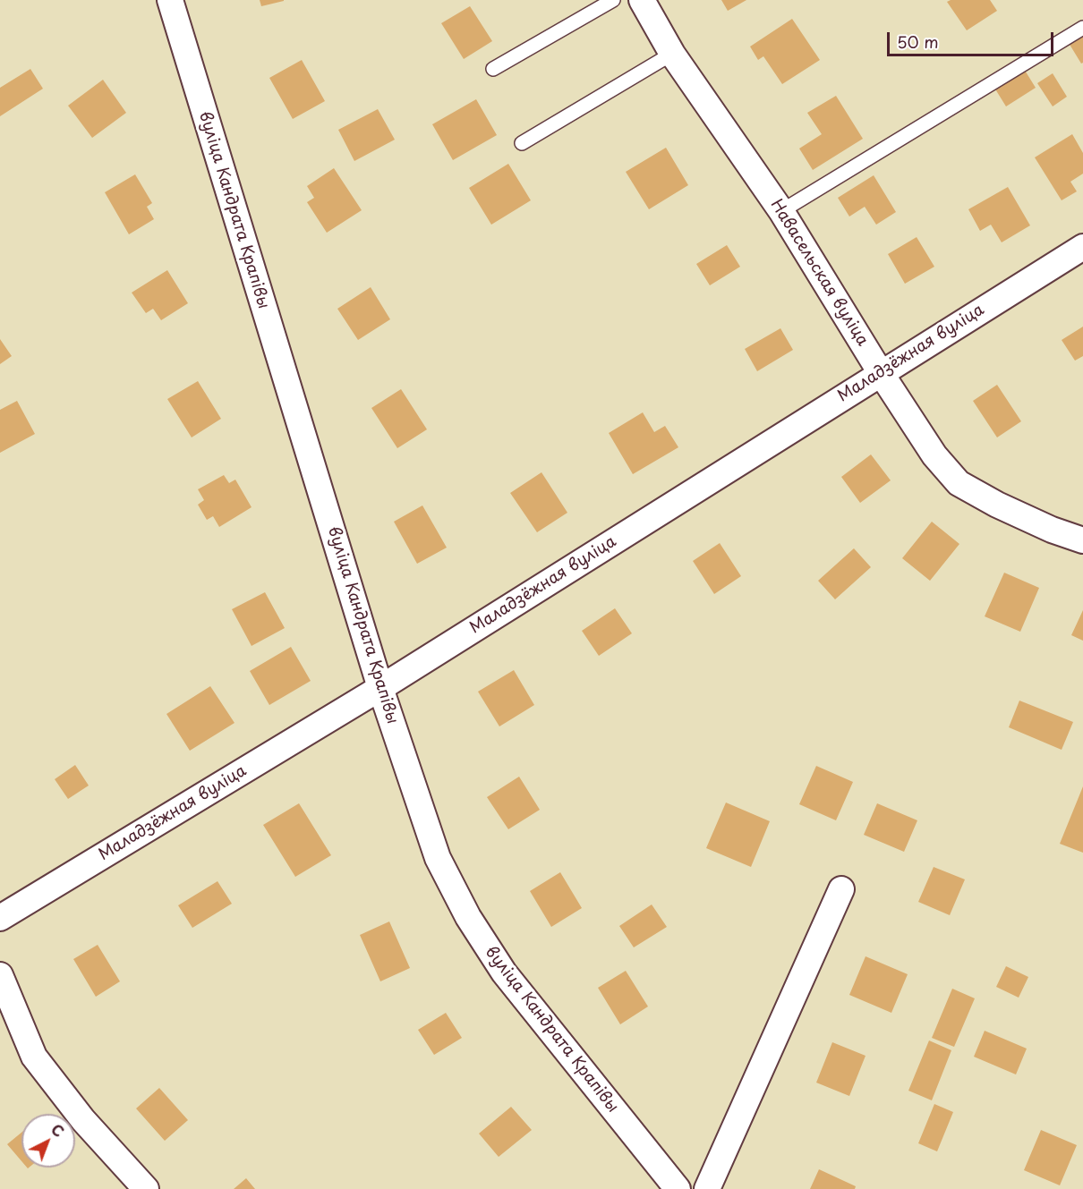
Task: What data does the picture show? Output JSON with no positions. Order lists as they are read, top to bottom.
{
  "streets": {
    "street": ["вуліца Кандрата Крапівы", "Навасельская вуліца", "Маладзёжная вуліца"]
  },
  "crossings": [
    ["вуліца Кандрата Крапівы", "Маладзёжная вуліца"],
    ["Навасельская вуліца", "Маладзёжная вуліца"]
  ],
  "scale_bar": "50 m",
  "north": "top right"
}
